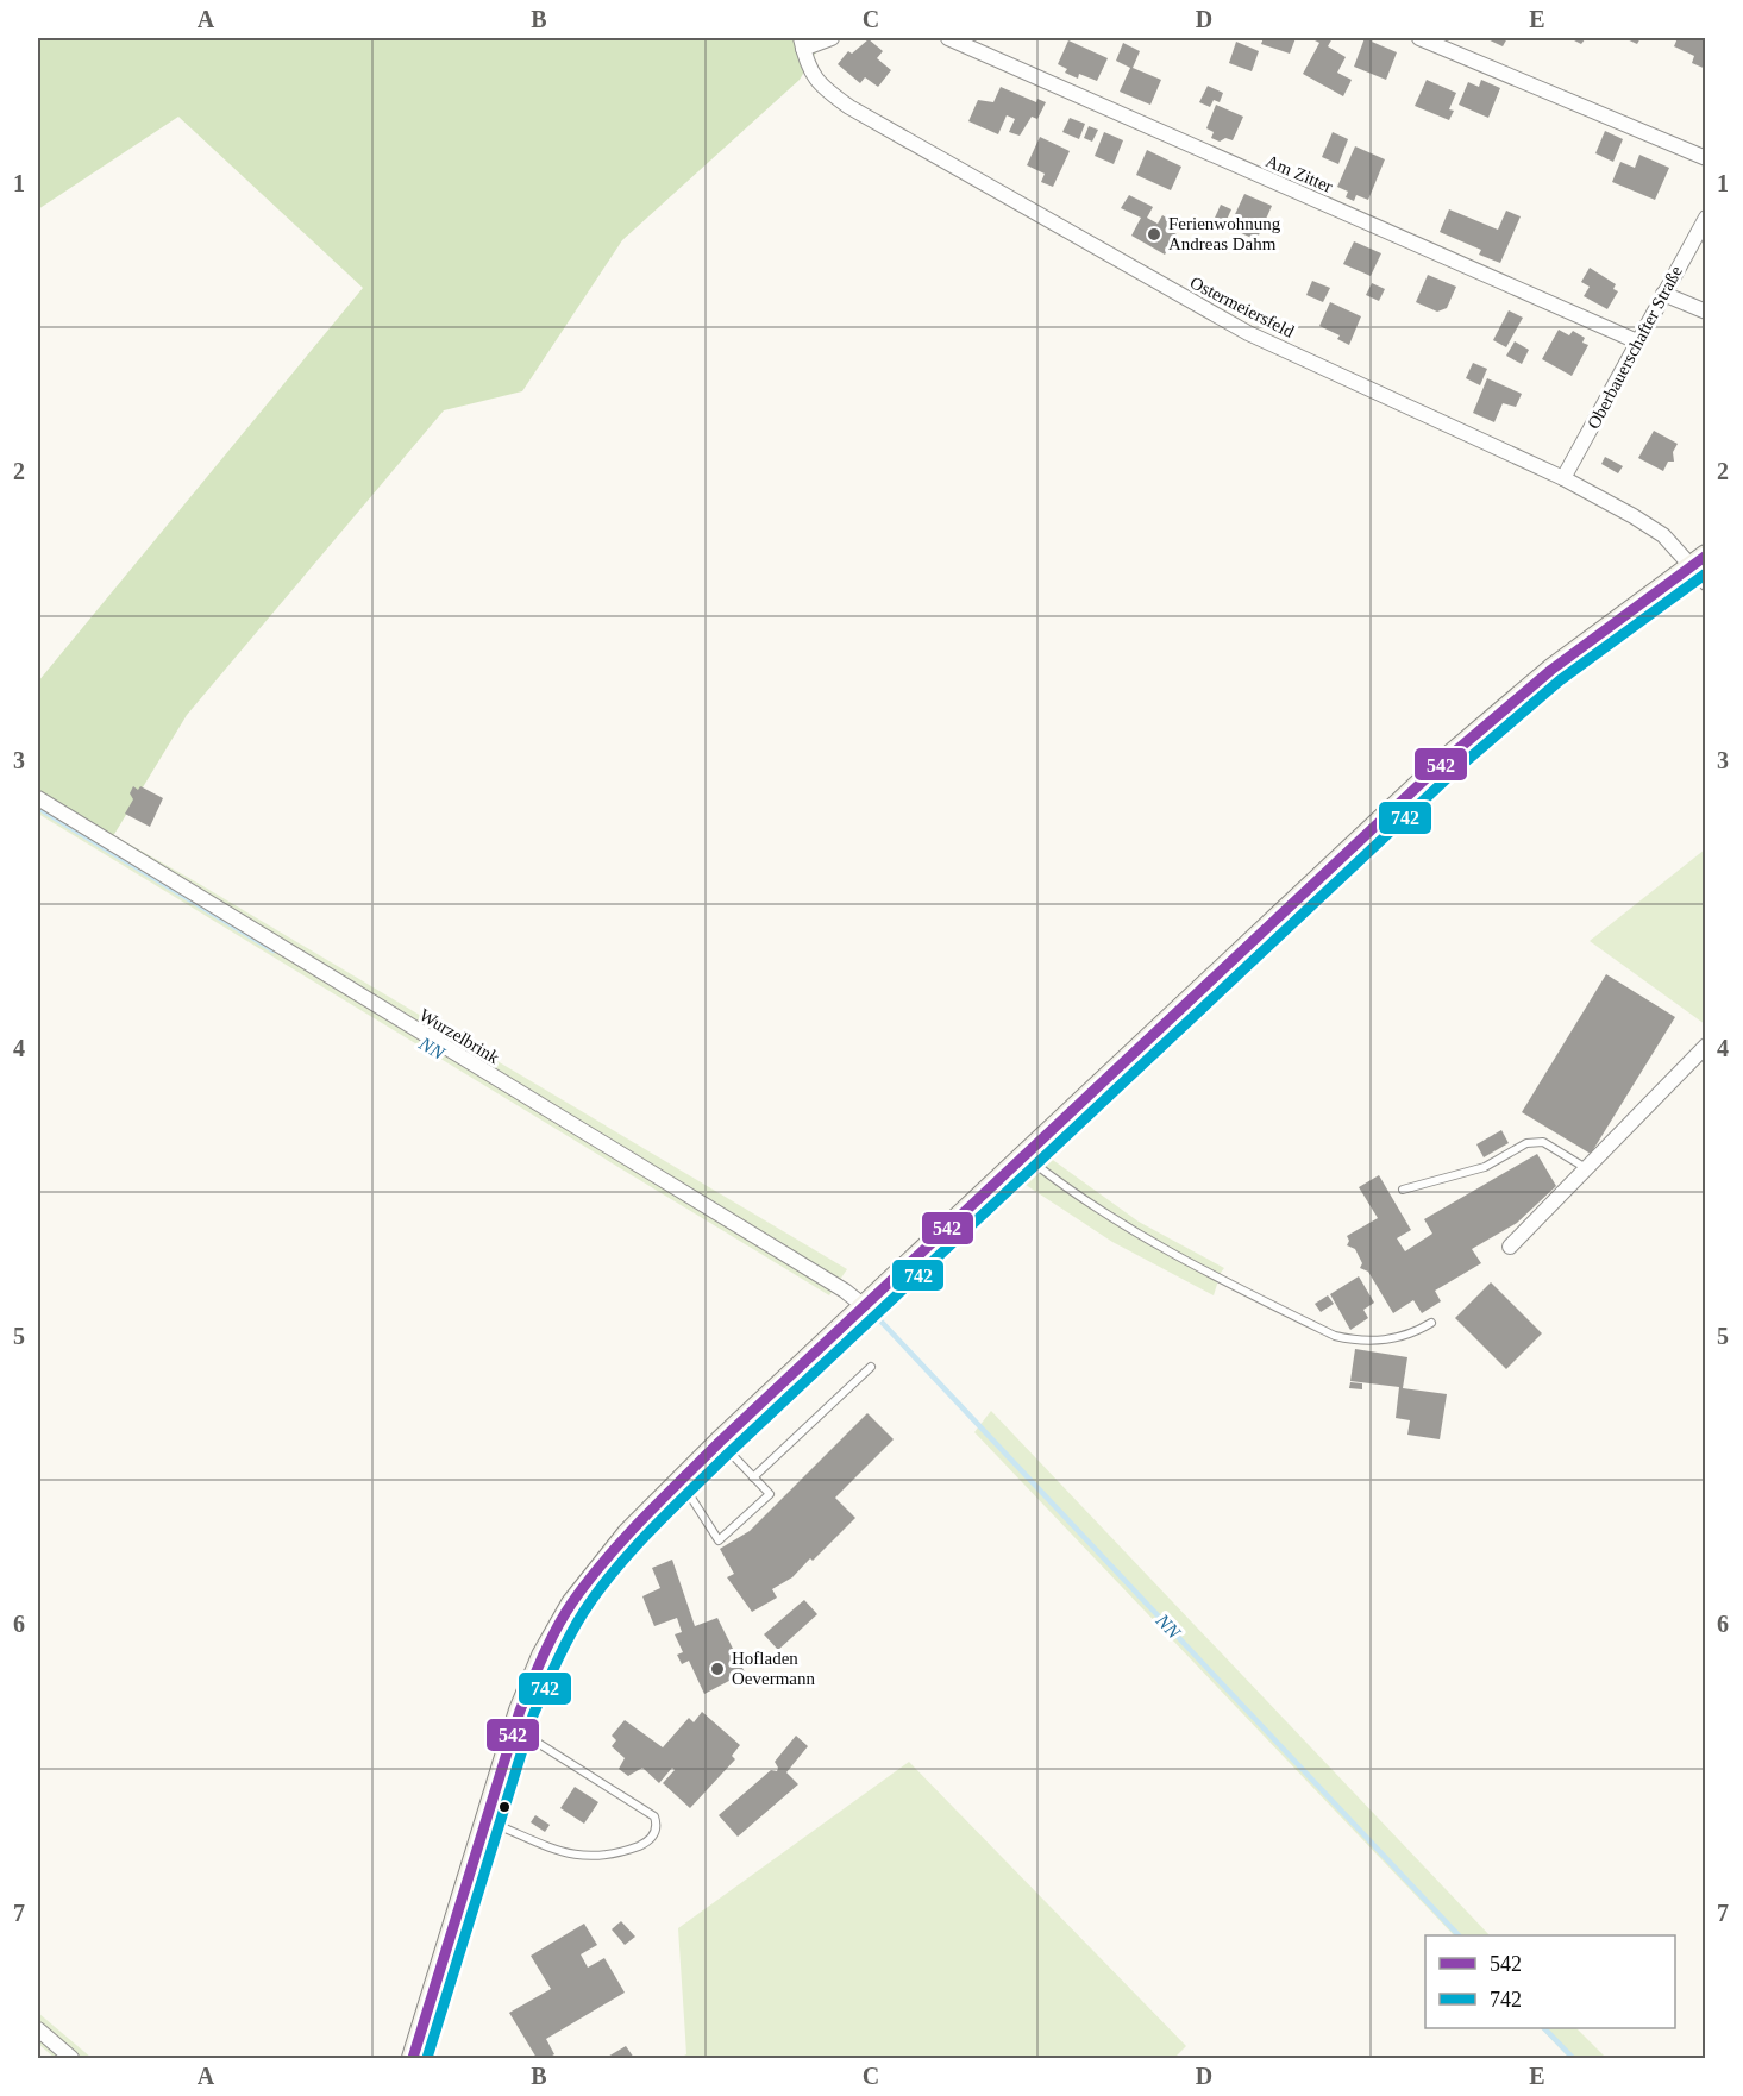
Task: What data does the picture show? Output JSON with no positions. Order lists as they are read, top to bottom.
{
  "streets": {
    "street": [
      "Am Zitter",
      "Ostermeiersfeld",
      "Oberbauerschafter Straße",
      "Wurzelbrink"
    ]
  },
  "crossings": [
    ["Am Zitter", "Oberbauerschafter Straße"],
    ["Ostermeiersfeld", "Oberbauerschafter Straße"]
  ],
  "water": ["NN"],
  "places": ["Ferienwohnung Andreas Dahm", "Hofladen Oevermann"],
  "lines": ["transit line 542", "transit line 742"],
  "legend": ["542", "742"],
  "grid": {
    "columns": [
      "A",
      "B",
      "C",
      "D",
      "E"
    ],
    "rows": [
      "1",
      "2",
      "3",
      "4",
      "5",
      "6",
      "7"
    ]
  }
}
